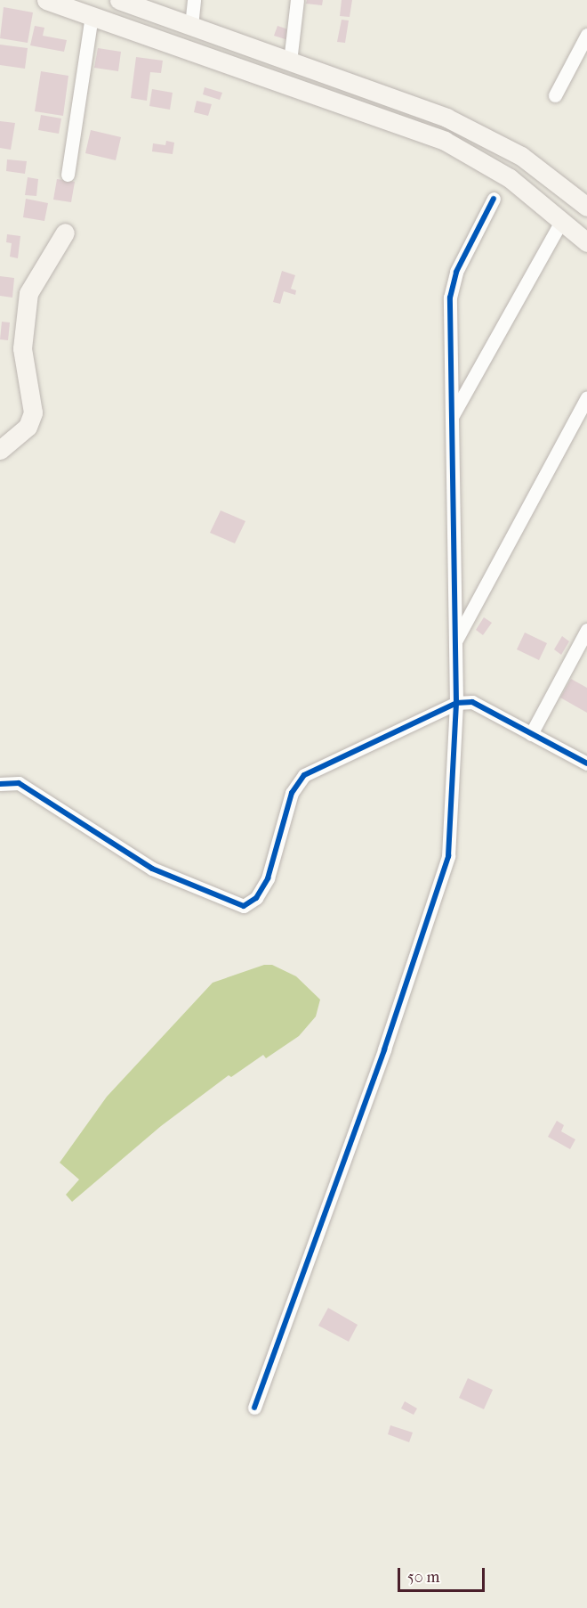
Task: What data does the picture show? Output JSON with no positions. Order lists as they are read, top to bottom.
{
  "scale_bar": "50 m"
}
